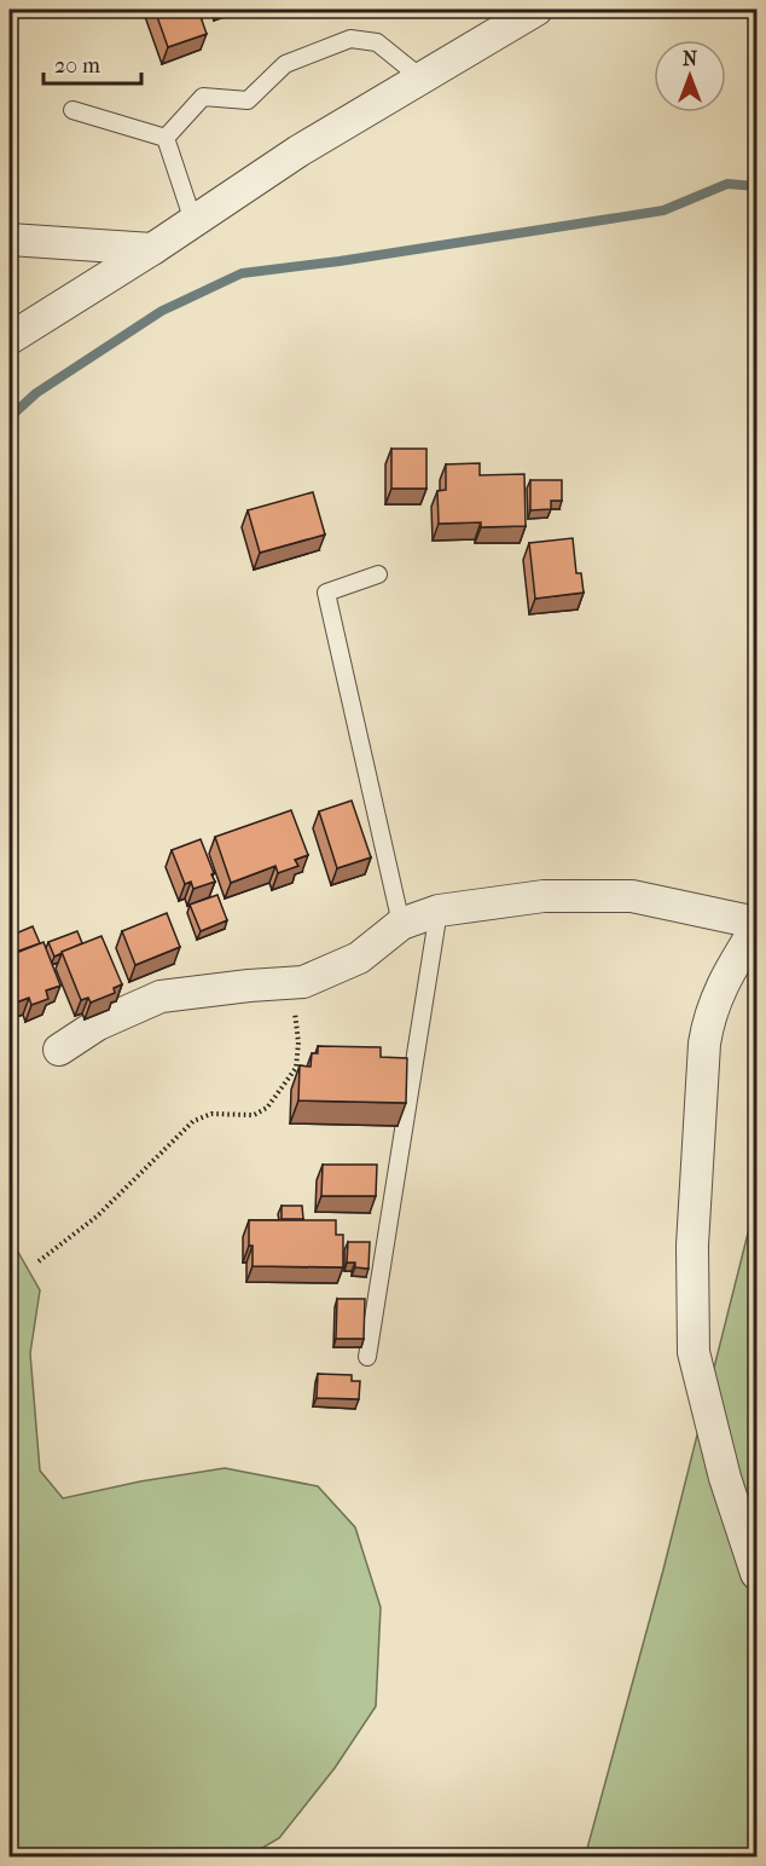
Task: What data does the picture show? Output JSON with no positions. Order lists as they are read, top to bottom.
{
  "scale_bar": "20 m",
  "north": "top"
}
